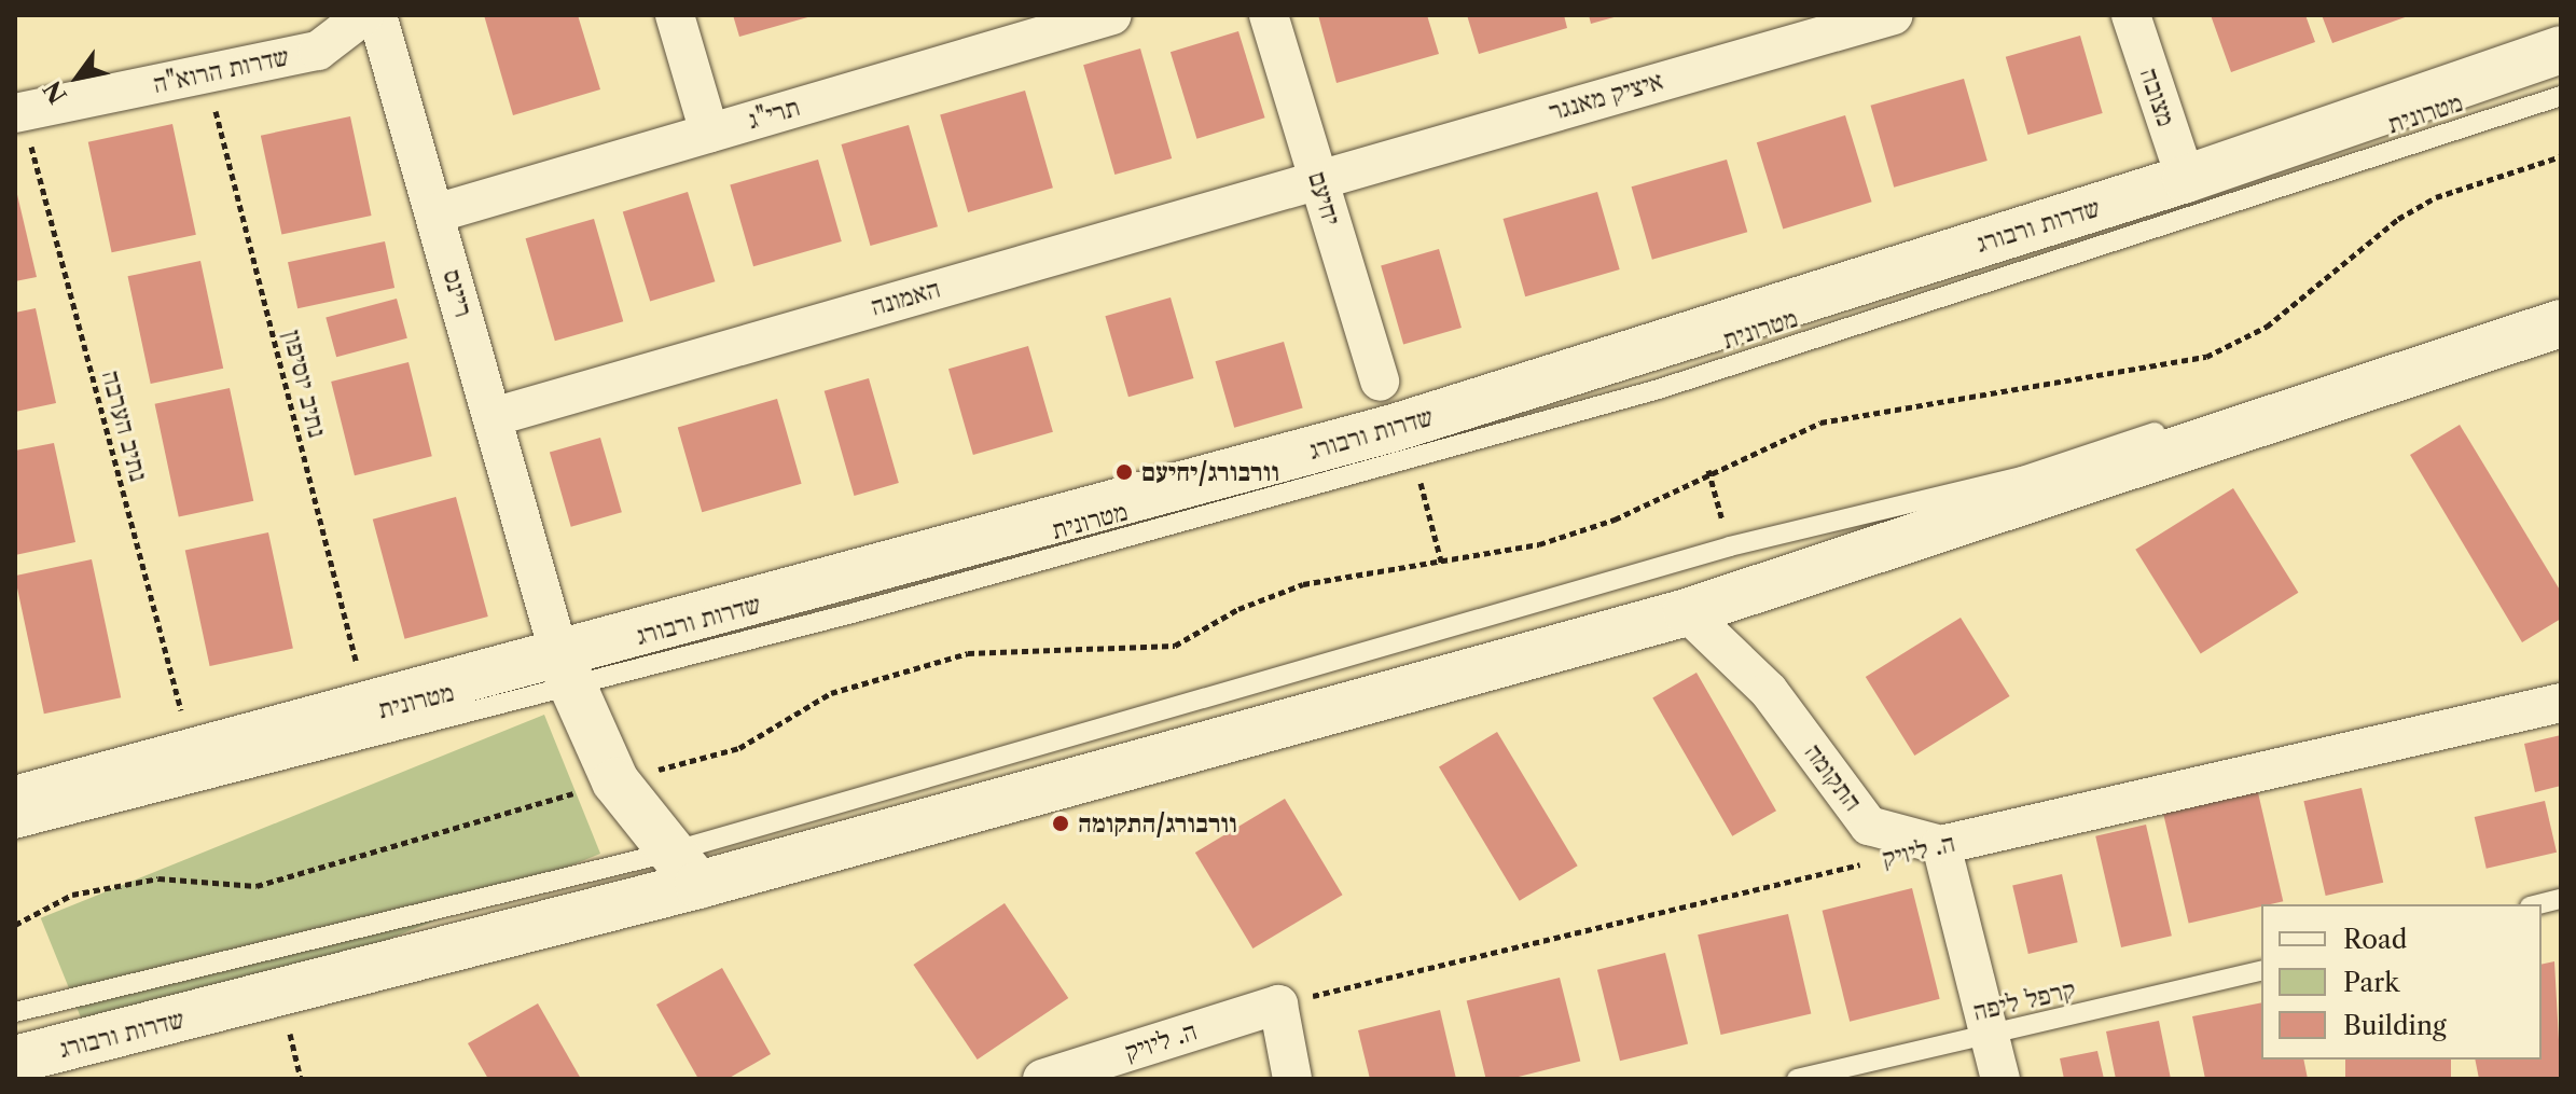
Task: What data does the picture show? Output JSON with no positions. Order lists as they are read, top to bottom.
{
  "streets": {
    "main road": ["שדרות ורבורג", "ריינס"],
    "street": [
      "שדרות הרוא\"ה",
      "איציק מאנגר",
      "מצובה",
      "תרי\"ג",
      "יחיעם",
      "האמונה",
      "התקומה",
      "ה. ליויק"
    ],
    "lane": ["מטרונית", "קרפל ליפה"],
    "path": ["נתיב יוסיפון", "נתיב הערבה"]
  },
  "crossings": [
    ["שדרות הרוא\"ה", "נתיב יוסיפון"],
    ["שדרות הרוא\"ה", "נתיב הערבה"],
    ["איציק מאנגר", "יחיעם"],
    ["איציק מאנגר", "האמונה"],
    ["מצובה", "שדרות ורבורג"],
    ["תרי\"ג", "ריינס"],
    ["מטרונית", "שדרות ורבורג"],
    ["מטרונית", "ריינס"],
    ["יחיעם", "האמונה"],
    ["שדרות ורבורג", "ריינס"],
    ["שדרות ורבורג", "נתיב יוסיפון"],
    ["שדרות ורבורג", "נתיב הערבה"],
    ["שדרות ורבורג", "התקומה"],
    ["ריינס", "האמונה"],
    ["התקומה", "ה. ליויק"]
  ],
  "places": ["וורבורג/יחיעם", "וורבורג/התקומה"],
  "legend": ["Road", "Park", "Building"],
  "north": "bottom left"
}
